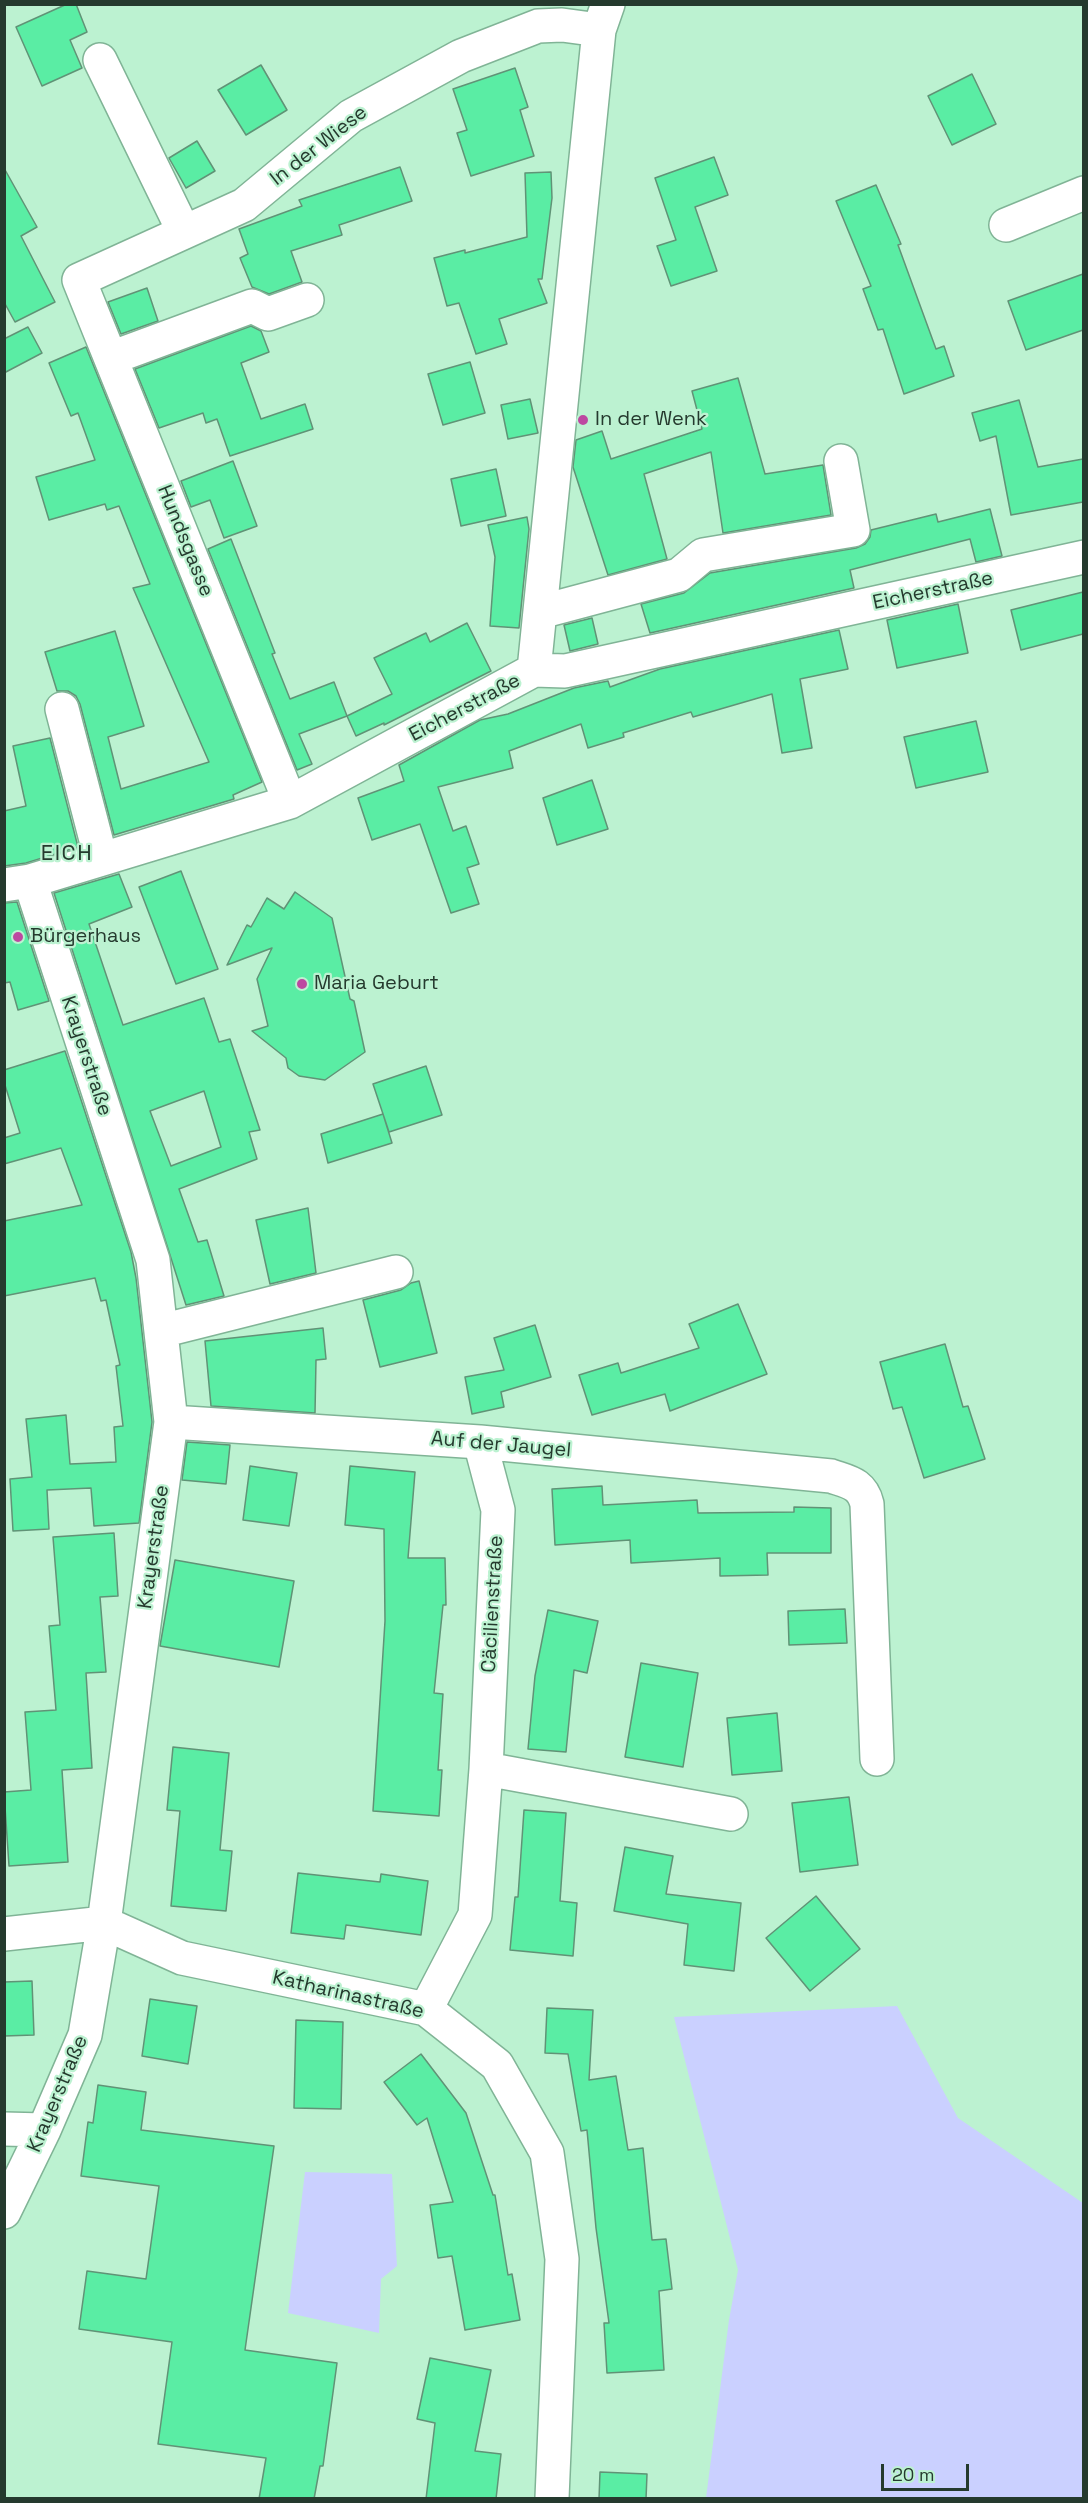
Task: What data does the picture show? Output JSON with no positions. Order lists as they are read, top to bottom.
{
  "streets": {
    "street": [
      "In der Wiese",
      "Hundsgasse",
      "Eicherstraße",
      "Krayerstraße",
      "Auf der Jaugel",
      "Cäcilienstraße",
      "Katharinastraße"
    ]
  },
  "crossings": [
    ["In der Wiese", "Hundsgasse"],
    ["Hundsgasse", "Eicherstraße"],
    ["Eicherstraße", "Krayerstraße"],
    ["Krayerstraße", "Auf der Jaugel"],
    ["Krayerstraße", "Katharinastraße"],
    ["Auf der Jaugel", "Cäcilienstraße"],
    ["Cäcilienstraße", "Katharinastraße"]
  ],
  "districts": ["EICH"],
  "places": ["In der Wenk", "Bürgerhaus", "Maria Geburt"],
  "scale_bar": "20 m"
}
